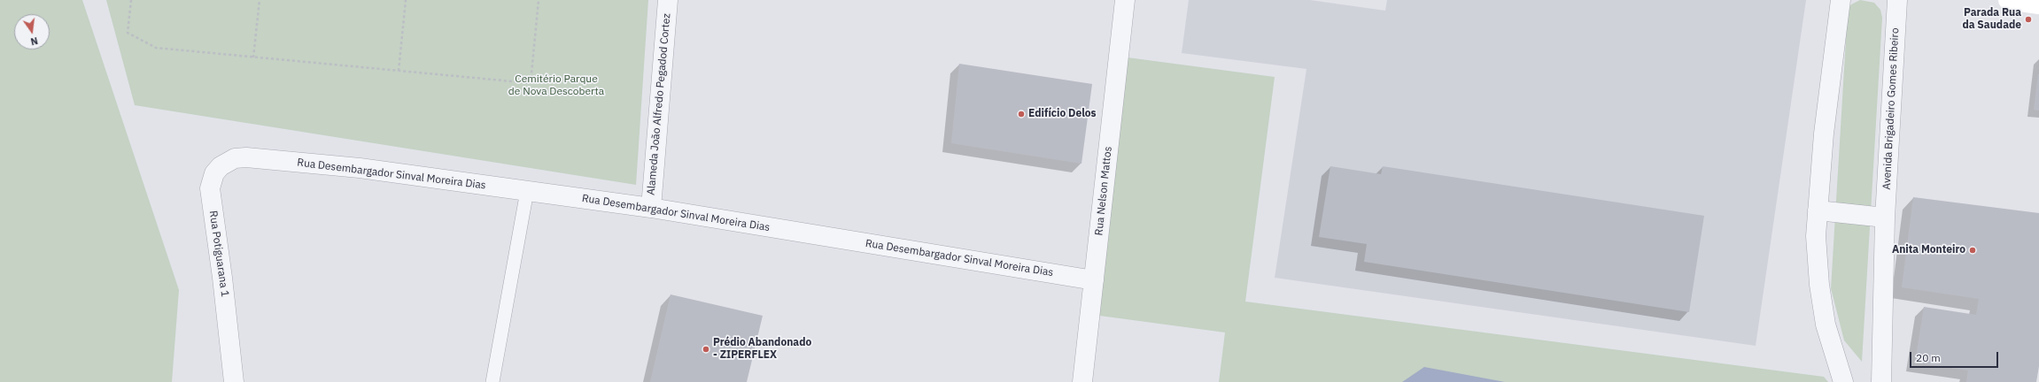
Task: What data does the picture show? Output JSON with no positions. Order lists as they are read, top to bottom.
{
  "streets": {
    "street": [
      "Alameda João Alfredo Pegadod Cortez",
      "Avenida Brigadeiro Gomes Ribeiro",
      "Rua Desembargador Sinval Moreira Dias",
      "Rua Nelson Mattos",
      "Rua Potiguarana 1"
    ]
  },
  "crossings": [
    ["Alameda João Alfredo Pegadod Cortez", "Rua Desembargador Sinval Moreira Dias"],
    ["Rua Desembargador Sinval Moreira Dias", "Rua Nelson Mattos"],
    ["Rua Desembargador Sinval Moreira Dias", "Rua Potiguarana 1"]
  ],
  "parks": ["Cemitério Parque de Nova Descoberta"],
  "places": [
    "Parada Rua da Saudade",
    "Edifício Delos",
    "Anita Monteiro",
    "Prédio Abandonado - ZIPERFLEX"
  ],
  "scale_bar": "20 m",
  "north": "bottom"
}
